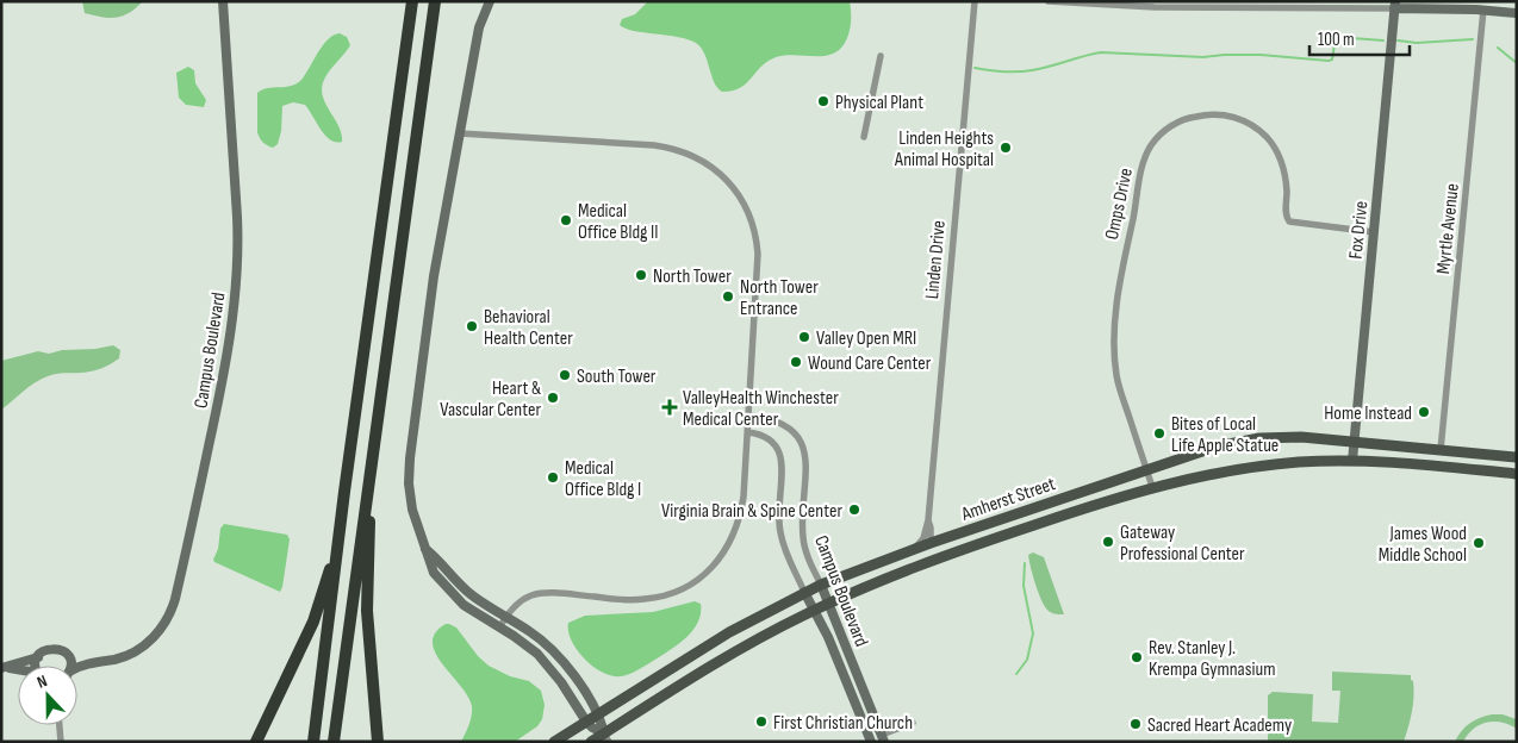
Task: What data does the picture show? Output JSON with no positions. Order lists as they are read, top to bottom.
{
  "streets": {
    "main road": ["Amherst Street"],
    "street": [
      "Omps Drive",
      "Myrtle Avenue",
      "Fox Drive",
      "Linden Drive",
      "Campus Boulevard"
    ]
  },
  "crossings": [
    ["Omps Drive", "Fox Drive"],
    ["Omps Drive", "Amherst Street"],
    ["Myrtle Avenue", "Amherst Street"],
    ["Fox Drive", "Amherst Street"],
    ["Linden Drive", "Amherst Street"],
    ["Campus Boulevard", "Amherst Street"]
  ],
  "places": {
    "other": [
      "Physical Plant",
      "Linden Heights Animal Hospital",
      "Medical Office Bldg II",
      "North Tower",
      "North Tower Entrance",
      "Behavioral Health Center",
      "Valley Open MRI",
      "Wound Care Center",
      "South Tower",
      "Heart & Vascular Center",
      "Home Instead",
      "Bites of Local Life Apple Statue",
      "Medical Office Bldg I",
      "Virginia Brain & Spine Center",
      "Gateway Professional Center",
      "James Wood Middle School",
      "Rev. Stanley J. Krempa Gymnasium",
      "First Christian Church",
      "Sacred Heart Academy"
    ],
    "health": ["ValleyHealth Winchester Medical Center"]
  },
  "scale_bar": "100 m",
  "north": "top"
}
